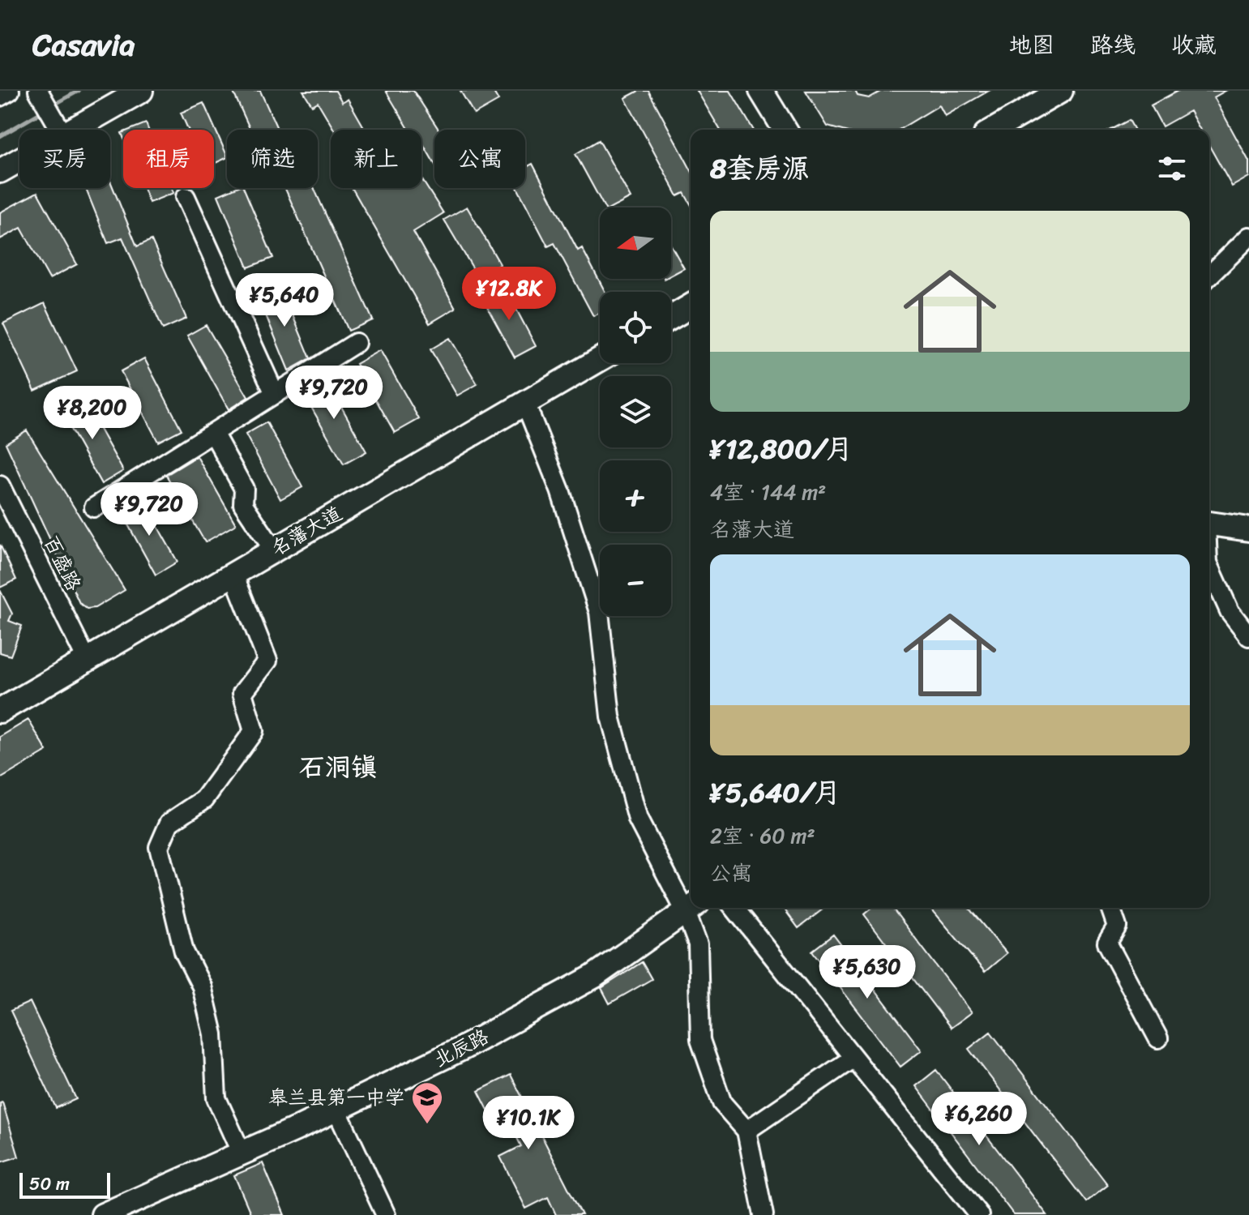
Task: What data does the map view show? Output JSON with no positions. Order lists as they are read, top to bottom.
{
  "streets": {
    "main road": ["名藩大道", "北辰路"],
    "street": ["百盛路"]
  },
  "crossings": [
    ["名藩大道", "百盛路"]
  ],
  "districts": ["石洞镇"],
  "places": {
    "school or university": ["皋兰县第一中学"]
  },
  "scale_bar": "50 m",
  "north": "left",
  "page": {
    "header": "Casavia",
    "nav": ["地图", "路线", "收藏"],
    "chip": [
      "买房",
      "租房",
      "筛选",
      "新上",
      "公寓"
    ],
    "heading": "8套房源",
    "map_buttons": ["+", "−"],
    "list": [
      {
        "name": "¥12,800/月",
        "note": "4室 · 144 m² · 名藩大道"
      },
      {
        "name": "¥5,640/月",
        "note": "2室 · 60 m² · 公寓"
      }
    ],
    "price": [
      "¥12.8K",
      "¥5,640",
      "¥9,720",
      "¥8,200",
      "¥9,720",
      "¥5,630",
      "¥6,260",
      "¥10.1K"
    ],
    "scale": "50 m"
  }
}
